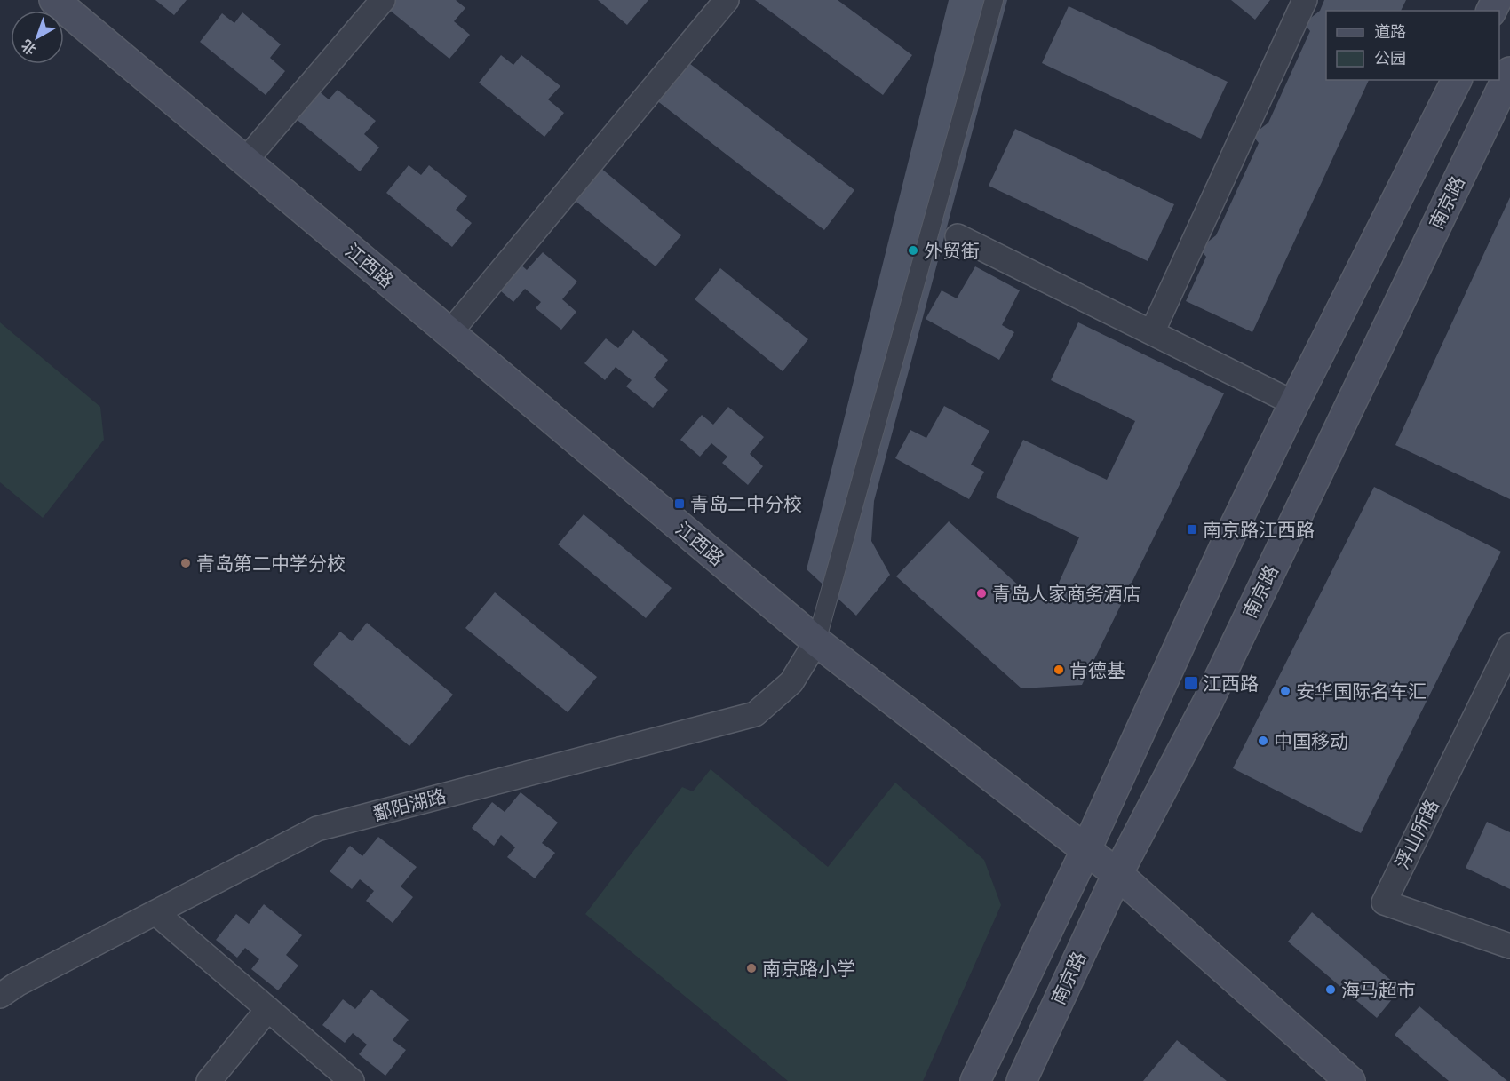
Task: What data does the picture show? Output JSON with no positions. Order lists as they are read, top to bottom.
{
  "streets": {
    "main road": ["南京路", "江西路"],
    "street": ["鄱阳湖路", "浮山所路"]
  },
  "crossings": [
    ["南京路", "江西路"],
    ["江西路", "鄱阳湖路"]
  ],
  "places": {
    "other": [
      "外贸街",
      "青岛第二中学分校",
      "青岛人家商务酒店",
      "肯德基",
      "安华国际名车汇",
      "中国移动",
      "南京路小学",
      "海马超市"
    ],
    "transit": ["青岛二中分校", "南京路江西路", "江西路"]
  },
  "legend": ["道路", "公园"],
  "north": "bottom left"
}
